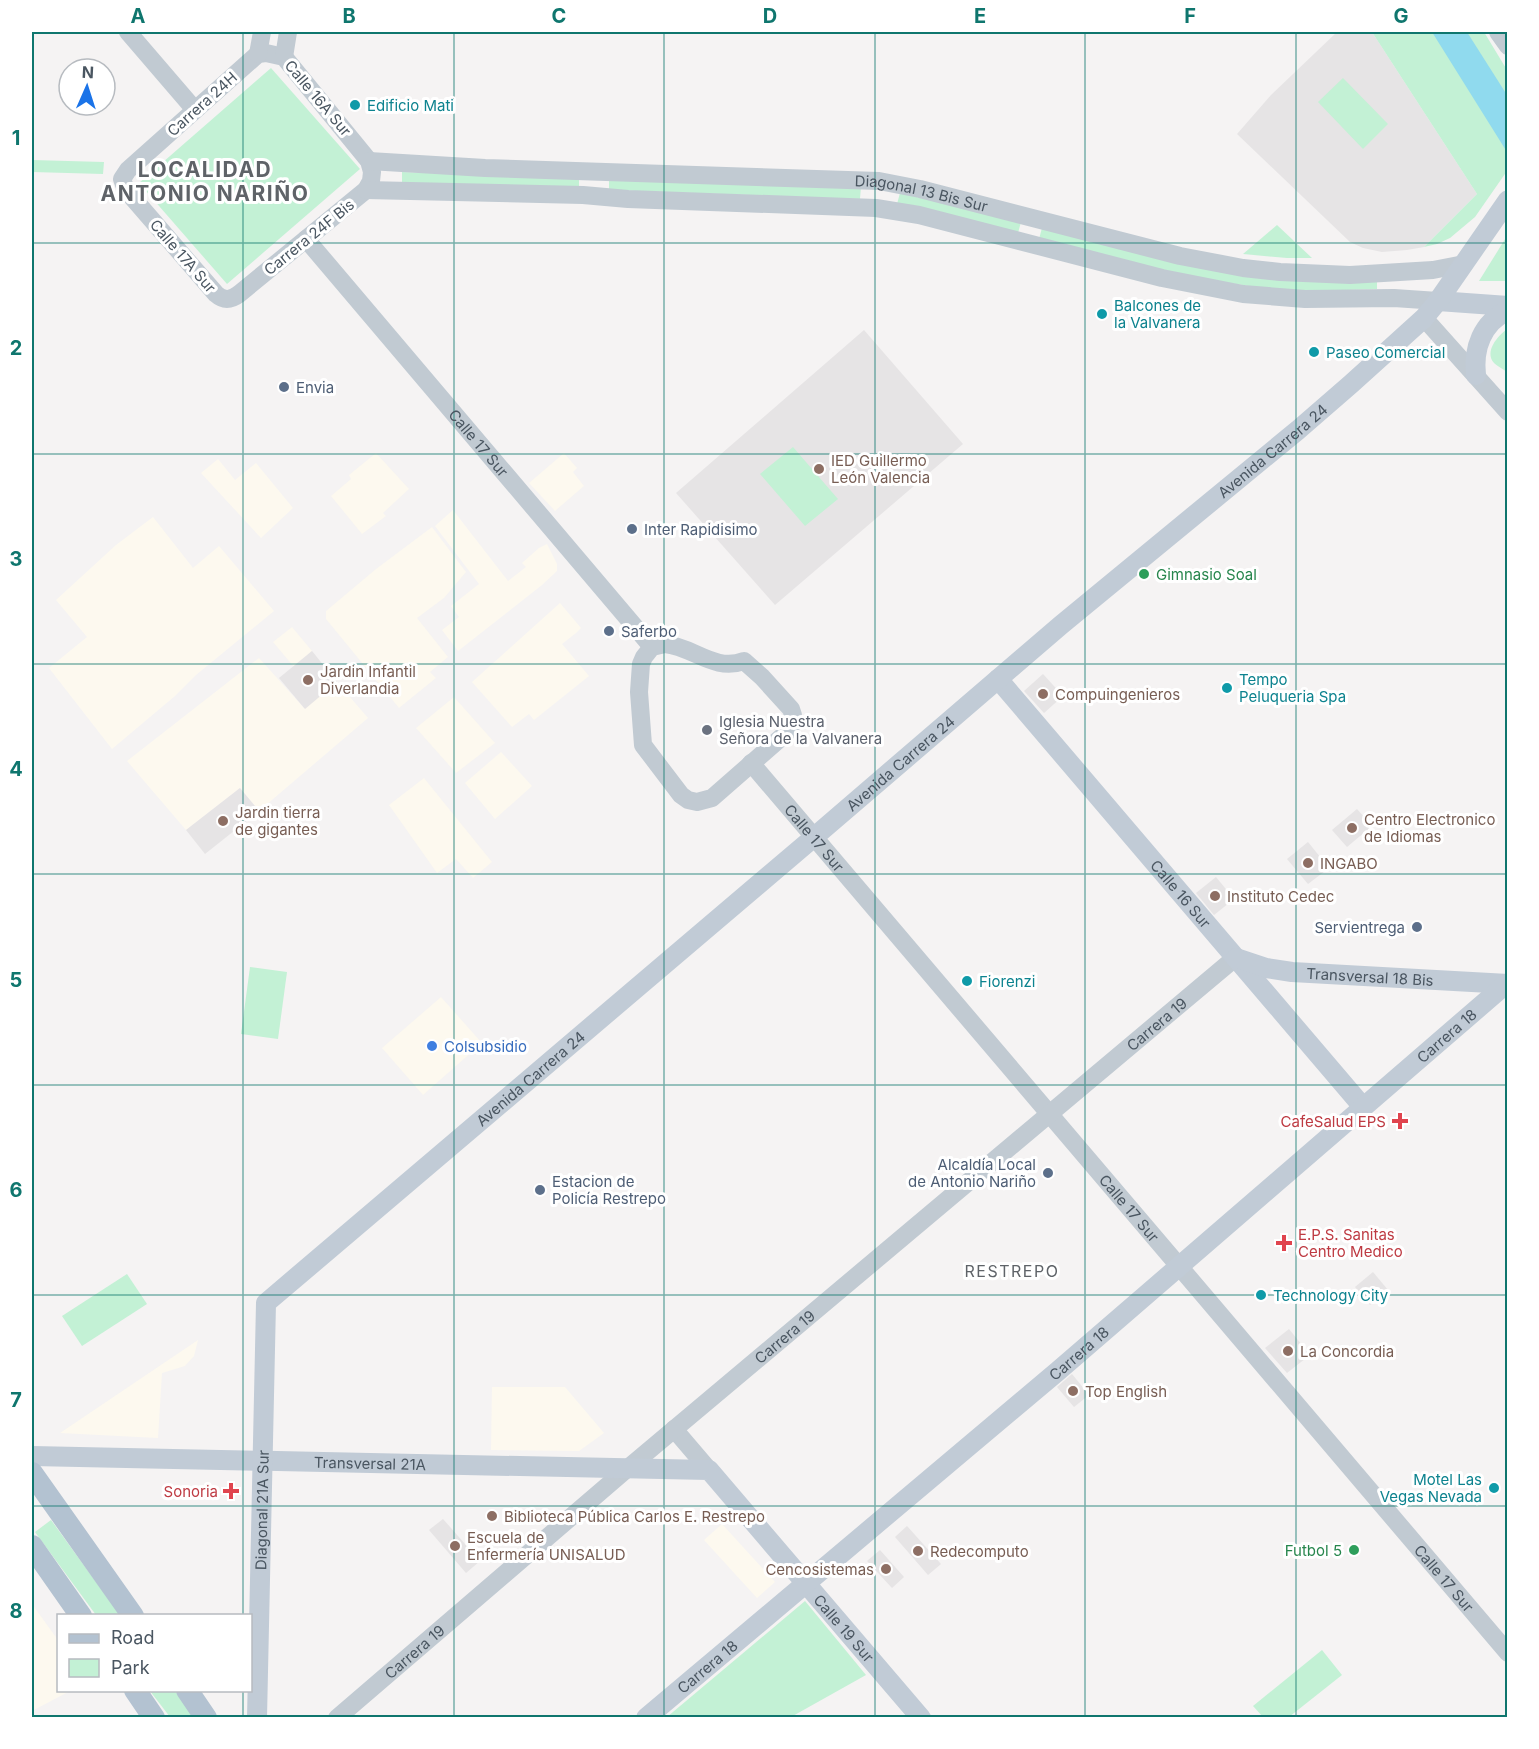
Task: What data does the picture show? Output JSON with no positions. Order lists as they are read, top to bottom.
{
  "streets": {
    "main road": [
      "Avenida Carrera 24",
      "Calle 16 Sur",
      "Transversal 18 Bis",
      "Carrera 18",
      "Transversal 21A",
      "Diagonal 21A Sur",
      "Calle 19 Sur"
    ],
    "street": [
      "Calle 16A Sur",
      "Carrera 24H",
      "Diagonal 13 Bis Sur",
      "Carrera 24F Bis",
      "Calle 17A Sur",
      "Calle 17 Sur",
      "Carrera 19"
    ]
  },
  "crossings": [
    ["Calle 16A Sur", "Carrera 24H"],
    ["Calle 16A Sur", "Diagonal 13 Bis Sur"],
    ["Calle 16A Sur", "Carrera 24F Bis"],
    ["Carrera 24H", "Calle 17A Sur"],
    ["Diagonal 13 Bis Sur", "Carrera 24F Bis"],
    ["Diagonal 13 Bis Sur", "Avenida Carrera 24"],
    ["Carrera 24F Bis", "Calle 17A Sur"],
    ["Carrera 24F Bis", "Calle 17 Sur"],
    ["Calle 17 Sur", "Avenida Carrera 24"],
    ["Calle 17 Sur", "Carrera 19"],
    ["Calle 17 Sur", "Carrera 18"],
    ["Avenida Carrera 24", "Calle 16 Sur"],
    ["Avenida Carrera 24", "Diagonal 21A Sur"],
    ["Calle 16 Sur", "Transversal 18 Bis"],
    ["Calle 16 Sur", "Carrera 19"],
    ["Calle 16 Sur", "Carrera 18"],
    ["Transversal 18 Bis", "Carrera 19"],
    ["Transversal 18 Bis", "Carrera 18"],
    ["Carrera 19", "Transversal 21A"],
    ["Carrera 19", "Calle 19 Sur"],
    ["Carrera 18", "Calle 19 Sur"],
    ["Transversal 21A", "Diagonal 21A Sur"],
    ["Transversal 21A", "Calle 19 Sur"]
  ],
  "districts": ["LOCALIDAD ANTONIO NARIÑO", "RESTREPO"],
  "places": {
    "other": [
      "Edificio Mati",
      "Balcones de la Valvanera",
      "Paseo Comercial",
      "Envia",
      "IED Guillermo León Valencia",
      "Inter Rapidisimo",
      "Gimnasio Soal",
      "Saferbo",
      "Jardin Infantil Diverlandia",
      "Tempo Peluqueria Spa",
      "Compuingenieros",
      "Iglesia Nuestra Señora de la Valvanera",
      "Jardin tierra de gigantes",
      "Centro Electronico de Idiomas",
      "INGABO",
      "Instituto Cedec",
      "Servientrega",
      "Fiorenzi",
      "Colsubsidio",
      "Alcaldía Local de Antonio Nariño",
      "Estacion de Policía Restrepo",
      "Technology City",
      "La Concordia",
      "Top English",
      "Motel Las Vegas Nevada",
      "Biblioteca Pública Carlos E. Restrepo",
      "Escuela de Enfermería UNISALUD",
      "Futbol 5",
      "Redecomputo",
      "Cencosistemas"
    ],
    "health": ["CafeSalud EPS", "E.P.S. Sanitas Centro Medico", "Sonoria"]
  },
  "legend": ["Road", "Park"],
  "north": "top",
  "grid": {
    "columns": [
      "A",
      "B",
      "C",
      "D",
      "E",
      "F",
      "G"
    ],
    "rows": [
      "1",
      "2",
      "3",
      "4",
      "5",
      "6",
      "7",
      "8"
    ]
  }
}
